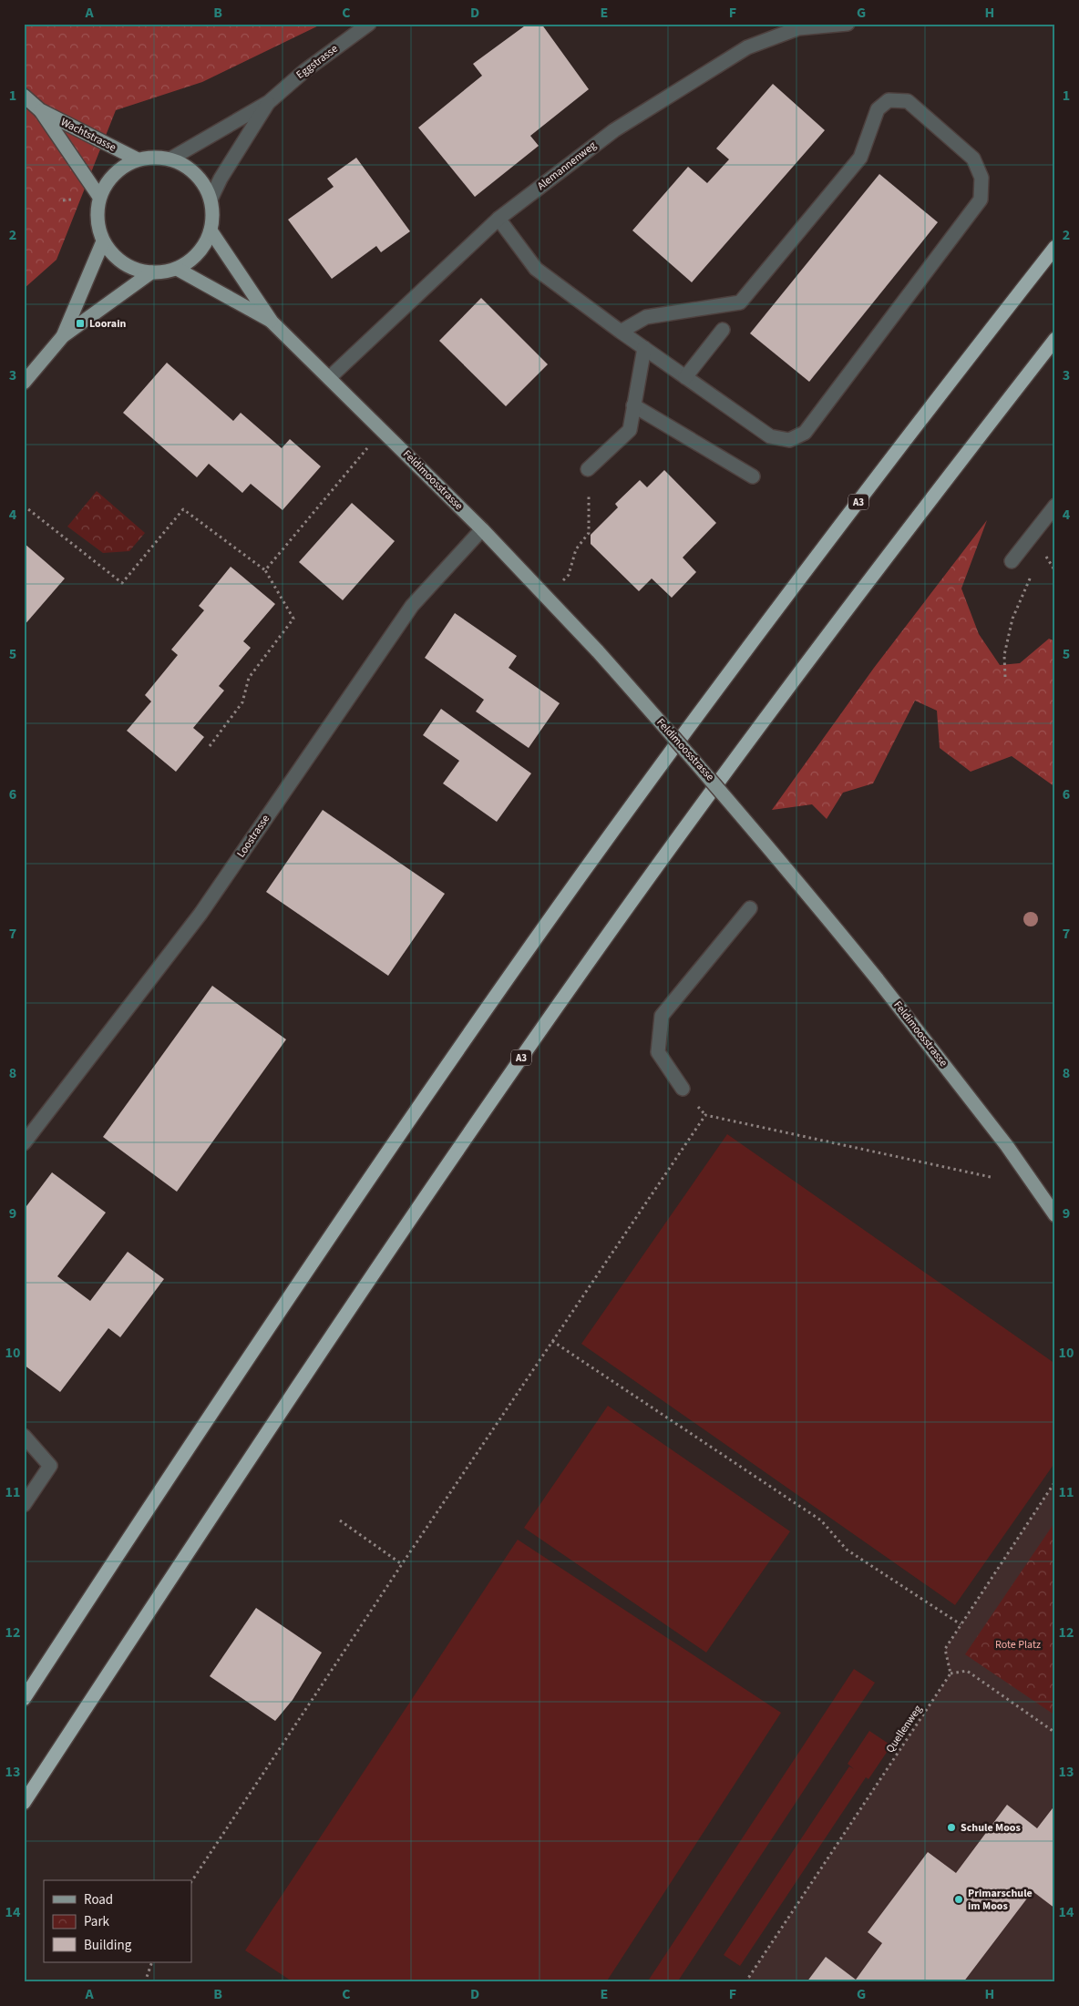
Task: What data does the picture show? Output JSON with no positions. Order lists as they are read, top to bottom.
{
  "streets": {
    "highway": ["A3"],
    "main road": ["Wachtstrasse", "Feldimoosstrasse"],
    "street": ["Eggstrasse", "Alemannenweg", "Loostrasse"],
    "path": ["Quellenweg"]
  },
  "crossings": [
    ["Eggstrasse", "Wachtstrasse"],
    ["Eggstrasse", "Feldimoosstrasse"],
    ["Wachtstrasse", "Feldimoosstrasse"],
    ["Alemannenweg", "Feldimoosstrasse"],
    ["Feldimoosstrasse", "Loostrasse"]
  ],
  "parks": ["Rote Platz"],
  "places": {
    "transit": ["Loorain"],
    "other": ["Schule Moos", "Primarschule im Moos"]
  },
  "legend": ["Road", "Park", "Building"],
  "grid": {
    "columns": [
      "A",
      "B",
      "C",
      "D",
      "E",
      "F",
      "G",
      "H"
    ],
    "rows": [
      "1",
      "2",
      "3",
      "4",
      "5",
      "6",
      "7",
      "8",
      "9",
      "10",
      "11",
      "12",
      "13",
      "14"
    ]
  }
}
